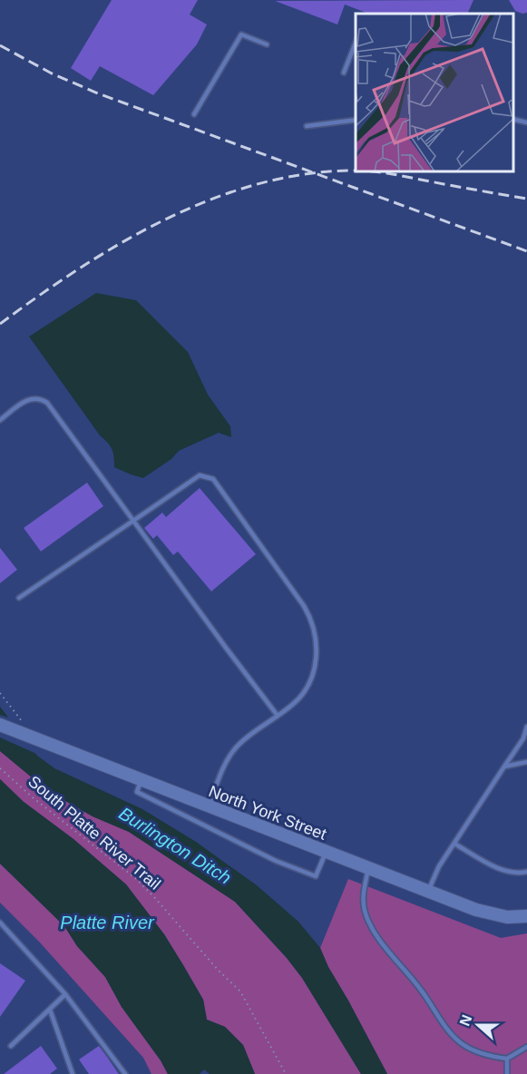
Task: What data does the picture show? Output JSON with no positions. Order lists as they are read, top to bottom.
{
  "streets": {
    "main road": ["North York Street"],
    "path": ["South Platte River Trail"]
  },
  "water": ["Burlington Ditch", "Platte River"],
  "north": "left"
}
